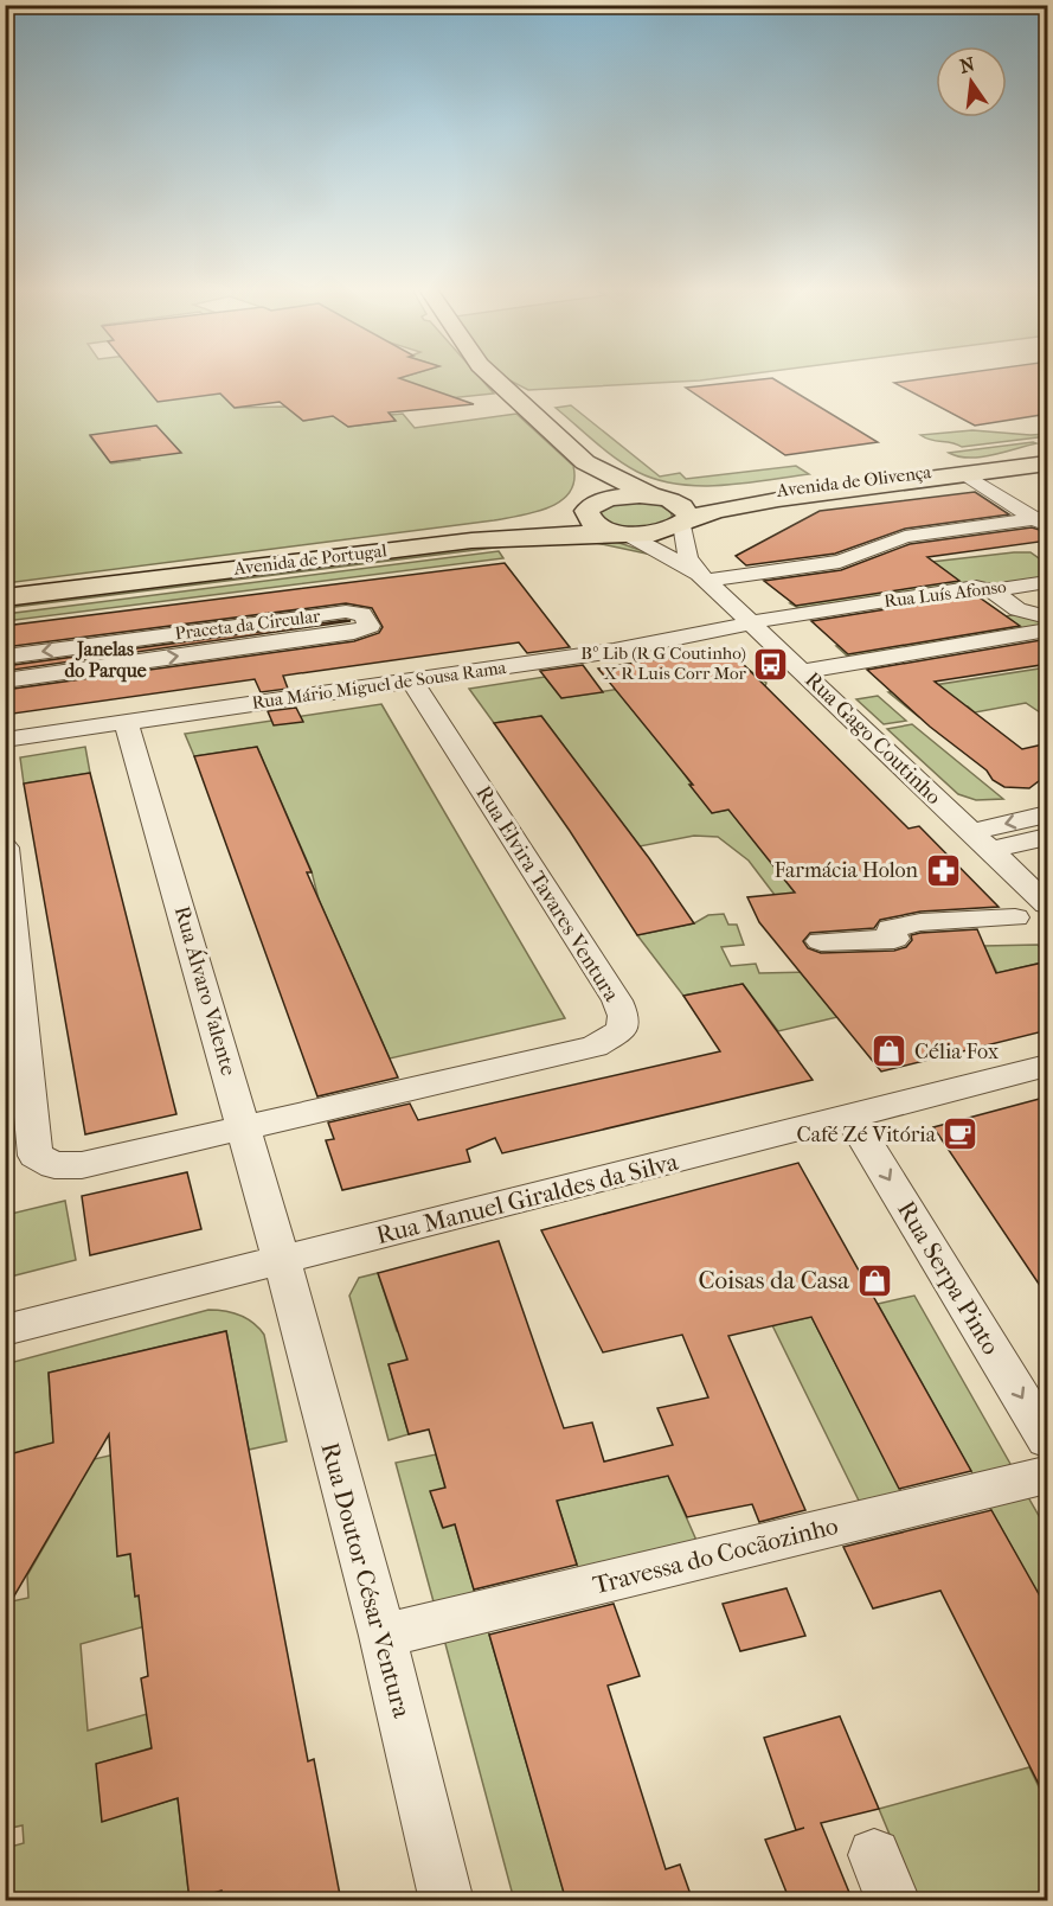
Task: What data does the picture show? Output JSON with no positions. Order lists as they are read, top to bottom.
{
  "streets": {
    "main road": ["Avenida de Olivença", "Avenida de Portugal"],
    "street": [
      "Rua Luís Afonso",
      "Rua Mário Miguel de Sousa Rama",
      "Rua Gago Coutinho",
      "Rua Elvira Tavares Ventura",
      "Rua Álvaro Valente",
      "Rua Manuel Giraldes da Silva",
      "Rua Serpa Pinto",
      "Travessa do Cocãozinho",
      "Rua Doutor César Ventura"
    ]
  },
  "crossings": [
    ["Avenida de Olivença", "Avenida de Portugal"],
    ["Avenida de Olivença", "Rua Gago Coutinho"],
    ["Avenida de Portugal", "Rua Gago Coutinho"],
    ["Rua Luís Afonso", "Rua Mário Miguel de Sousa Rama"],
    ["Rua Luís Afonso", "Rua Gago Coutinho"],
    ["Rua Mário Miguel de Sousa Rama", "Rua Gago Coutinho"],
    ["Rua Mário Miguel de Sousa Rama", "Rua Elvira Tavares Ventura"],
    ["Rua Mário Miguel de Sousa Rama", "Rua Álvaro Valente"],
    ["Rua Elvira Tavares Ventura", "Rua Álvaro Valente"],
    ["Rua Álvaro Valente", "Rua Manuel Giraldes da Silva"],
    ["Rua Álvaro Valente", "Rua Doutor César Ventura"],
    ["Rua Manuel Giraldes da Silva", "Rua Serpa Pinto"],
    ["Rua Manuel Giraldes da Silva", "Rua Doutor César Ventura"],
    ["Travessa do Cocãozinho", "Rua Doutor César Ventura"]
  ],
  "one_way": ["Rua Serpa Pinto"],
  "districts": ["Janelas do Parque"],
  "places": {
    "bus stop": ["Bº Lib (R G Coutinho) X R Luis Corr Mor"],
    "pharmacy": ["Farmácia Holon"],
    "shop": ["Célia Fox", "Coisas da Casa"],
    "cafe": ["Café Zé Vitória"]
  },
  "north": "top"
}
